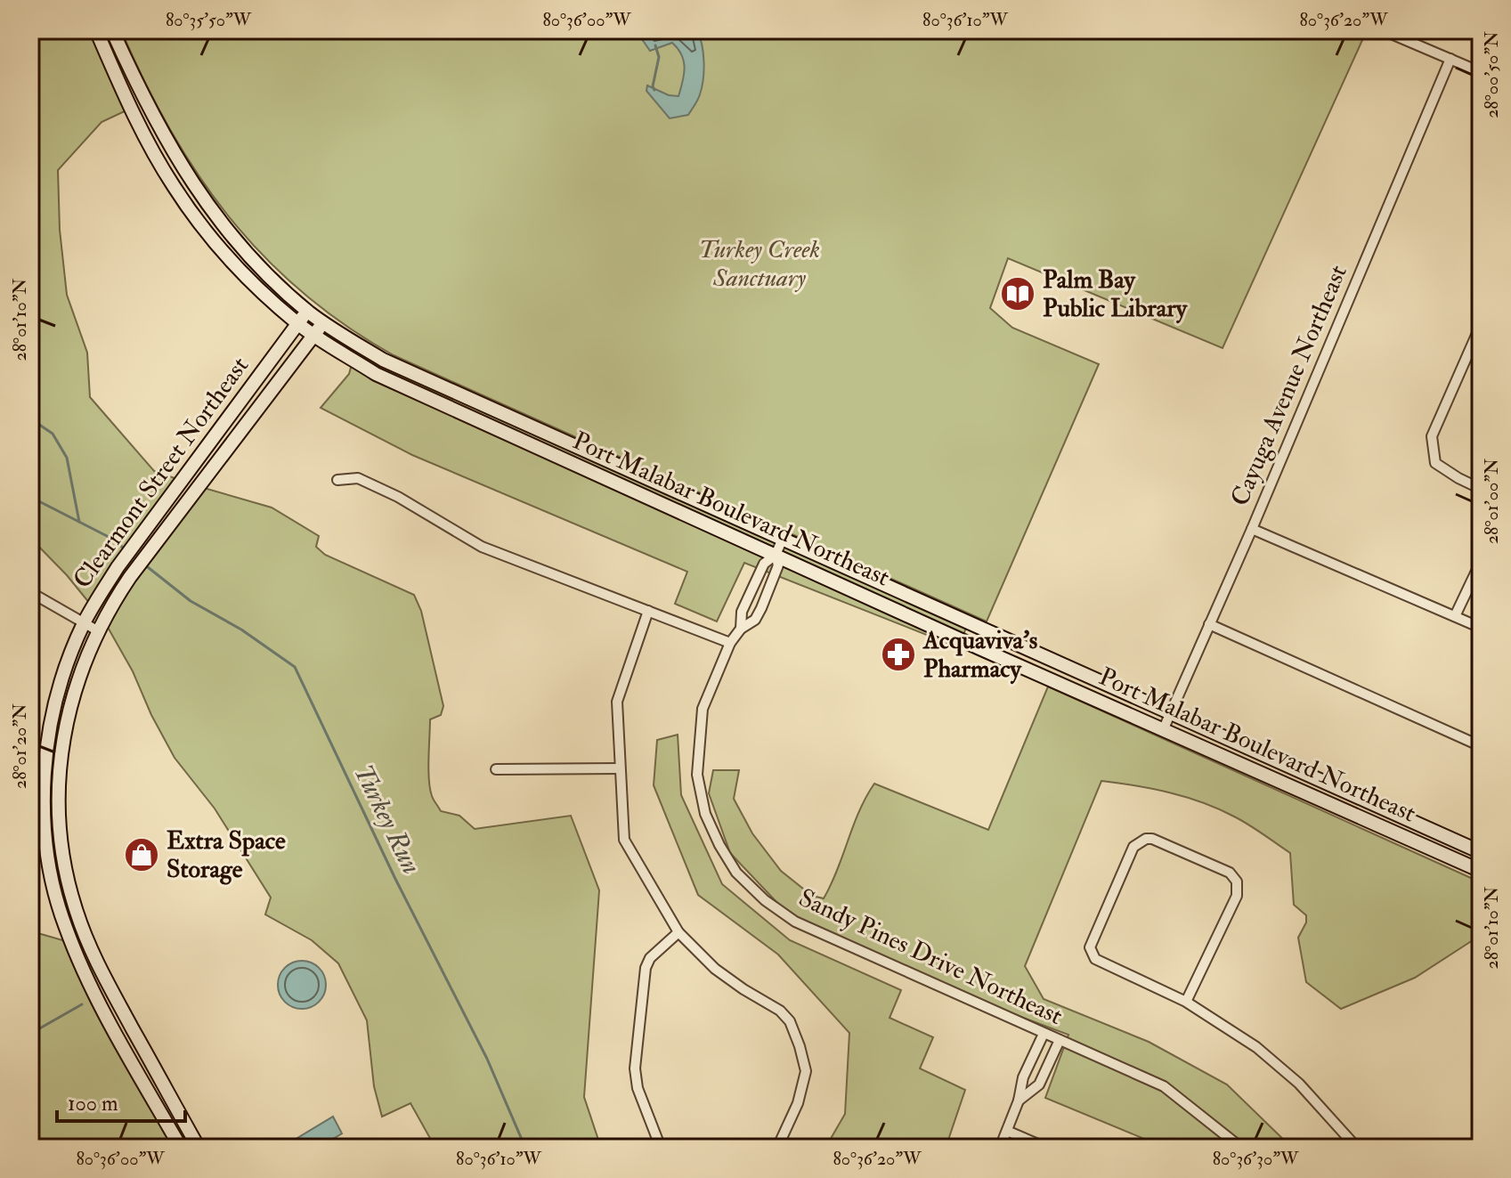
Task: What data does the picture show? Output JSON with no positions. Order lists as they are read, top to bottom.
{
  "streets": {
    "street": [
      "Cayuga Avenue Northeast",
      "Clearmont Street Northeast",
      "Port Malabar Boulevard Northeast",
      "Sandy Pines Drive Northeast"
    ]
  },
  "crossings": [
    ["Cayuga Avenue Northeast", "Port Malabar Boulevard Northeast"],
    ["Clearmont Street Northeast", "Port Malabar Boulevard Northeast"],
    ["Port Malabar Boulevard Northeast", "Sandy Pines Drive Northeast"]
  ],
  "water": ["Turkey Run"],
  "parks": ["Turkey Creek Sanctuary"],
  "places": {
    "library": ["Palm Bay Public Library"],
    "pharmacy": ["Acquaviva's Pharmacy"],
    "shop": ["Extra Space Storage"]
  },
  "scale_bar": "100 m",
  "coordinates": [
    "80°35'50\"W",
    "80°36'00\"W",
    "80°36'10\"W",
    "80°36'20\"W",
    "28°00'50\"N",
    "28°01'10\"N",
    "28°01'00\"N",
    "28°01'20\"N",
    "80°36'30\"W"
  ]
}
